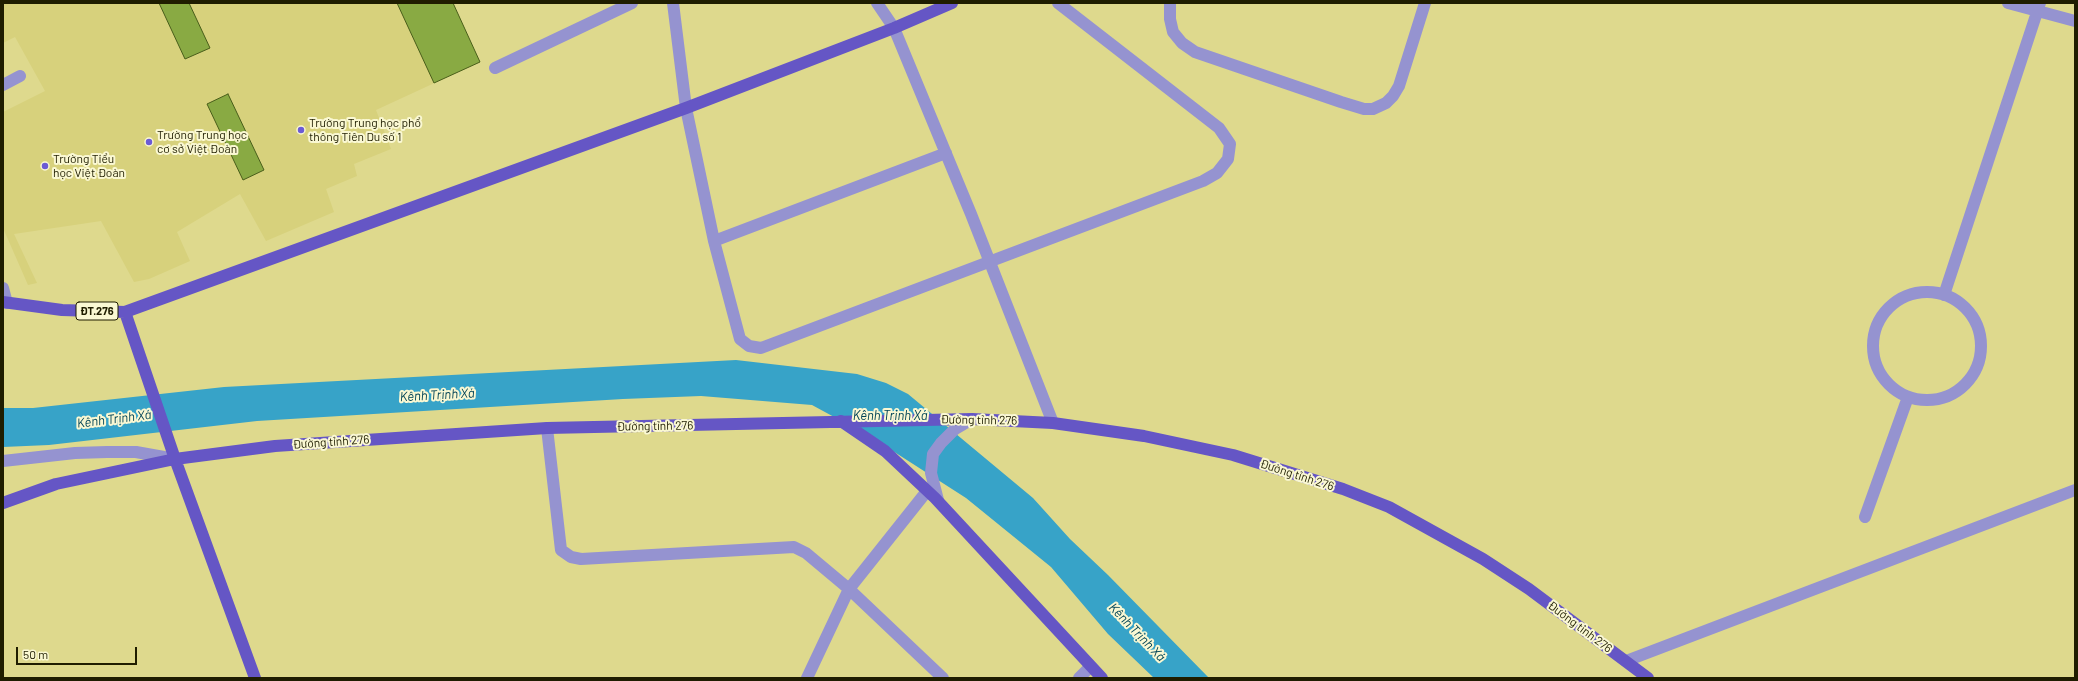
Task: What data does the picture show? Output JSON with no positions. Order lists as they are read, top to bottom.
{
  "streets": {
    "main road": ["ĐT.276", "Đường tỉnh 276"]
  },
  "crossings": [
    ["ĐT.276", "Đường tỉnh 276"]
  ],
  "water": ["Kênh Trịnh Xá"],
  "places": ["Trường Trung học phổ thông Tiên Du số 1", "Trường Trung học cơ sở Việt Đoàn", "Trường Tiểu học Việt Đoàn"],
  "scale_bar": "50 m"
}
